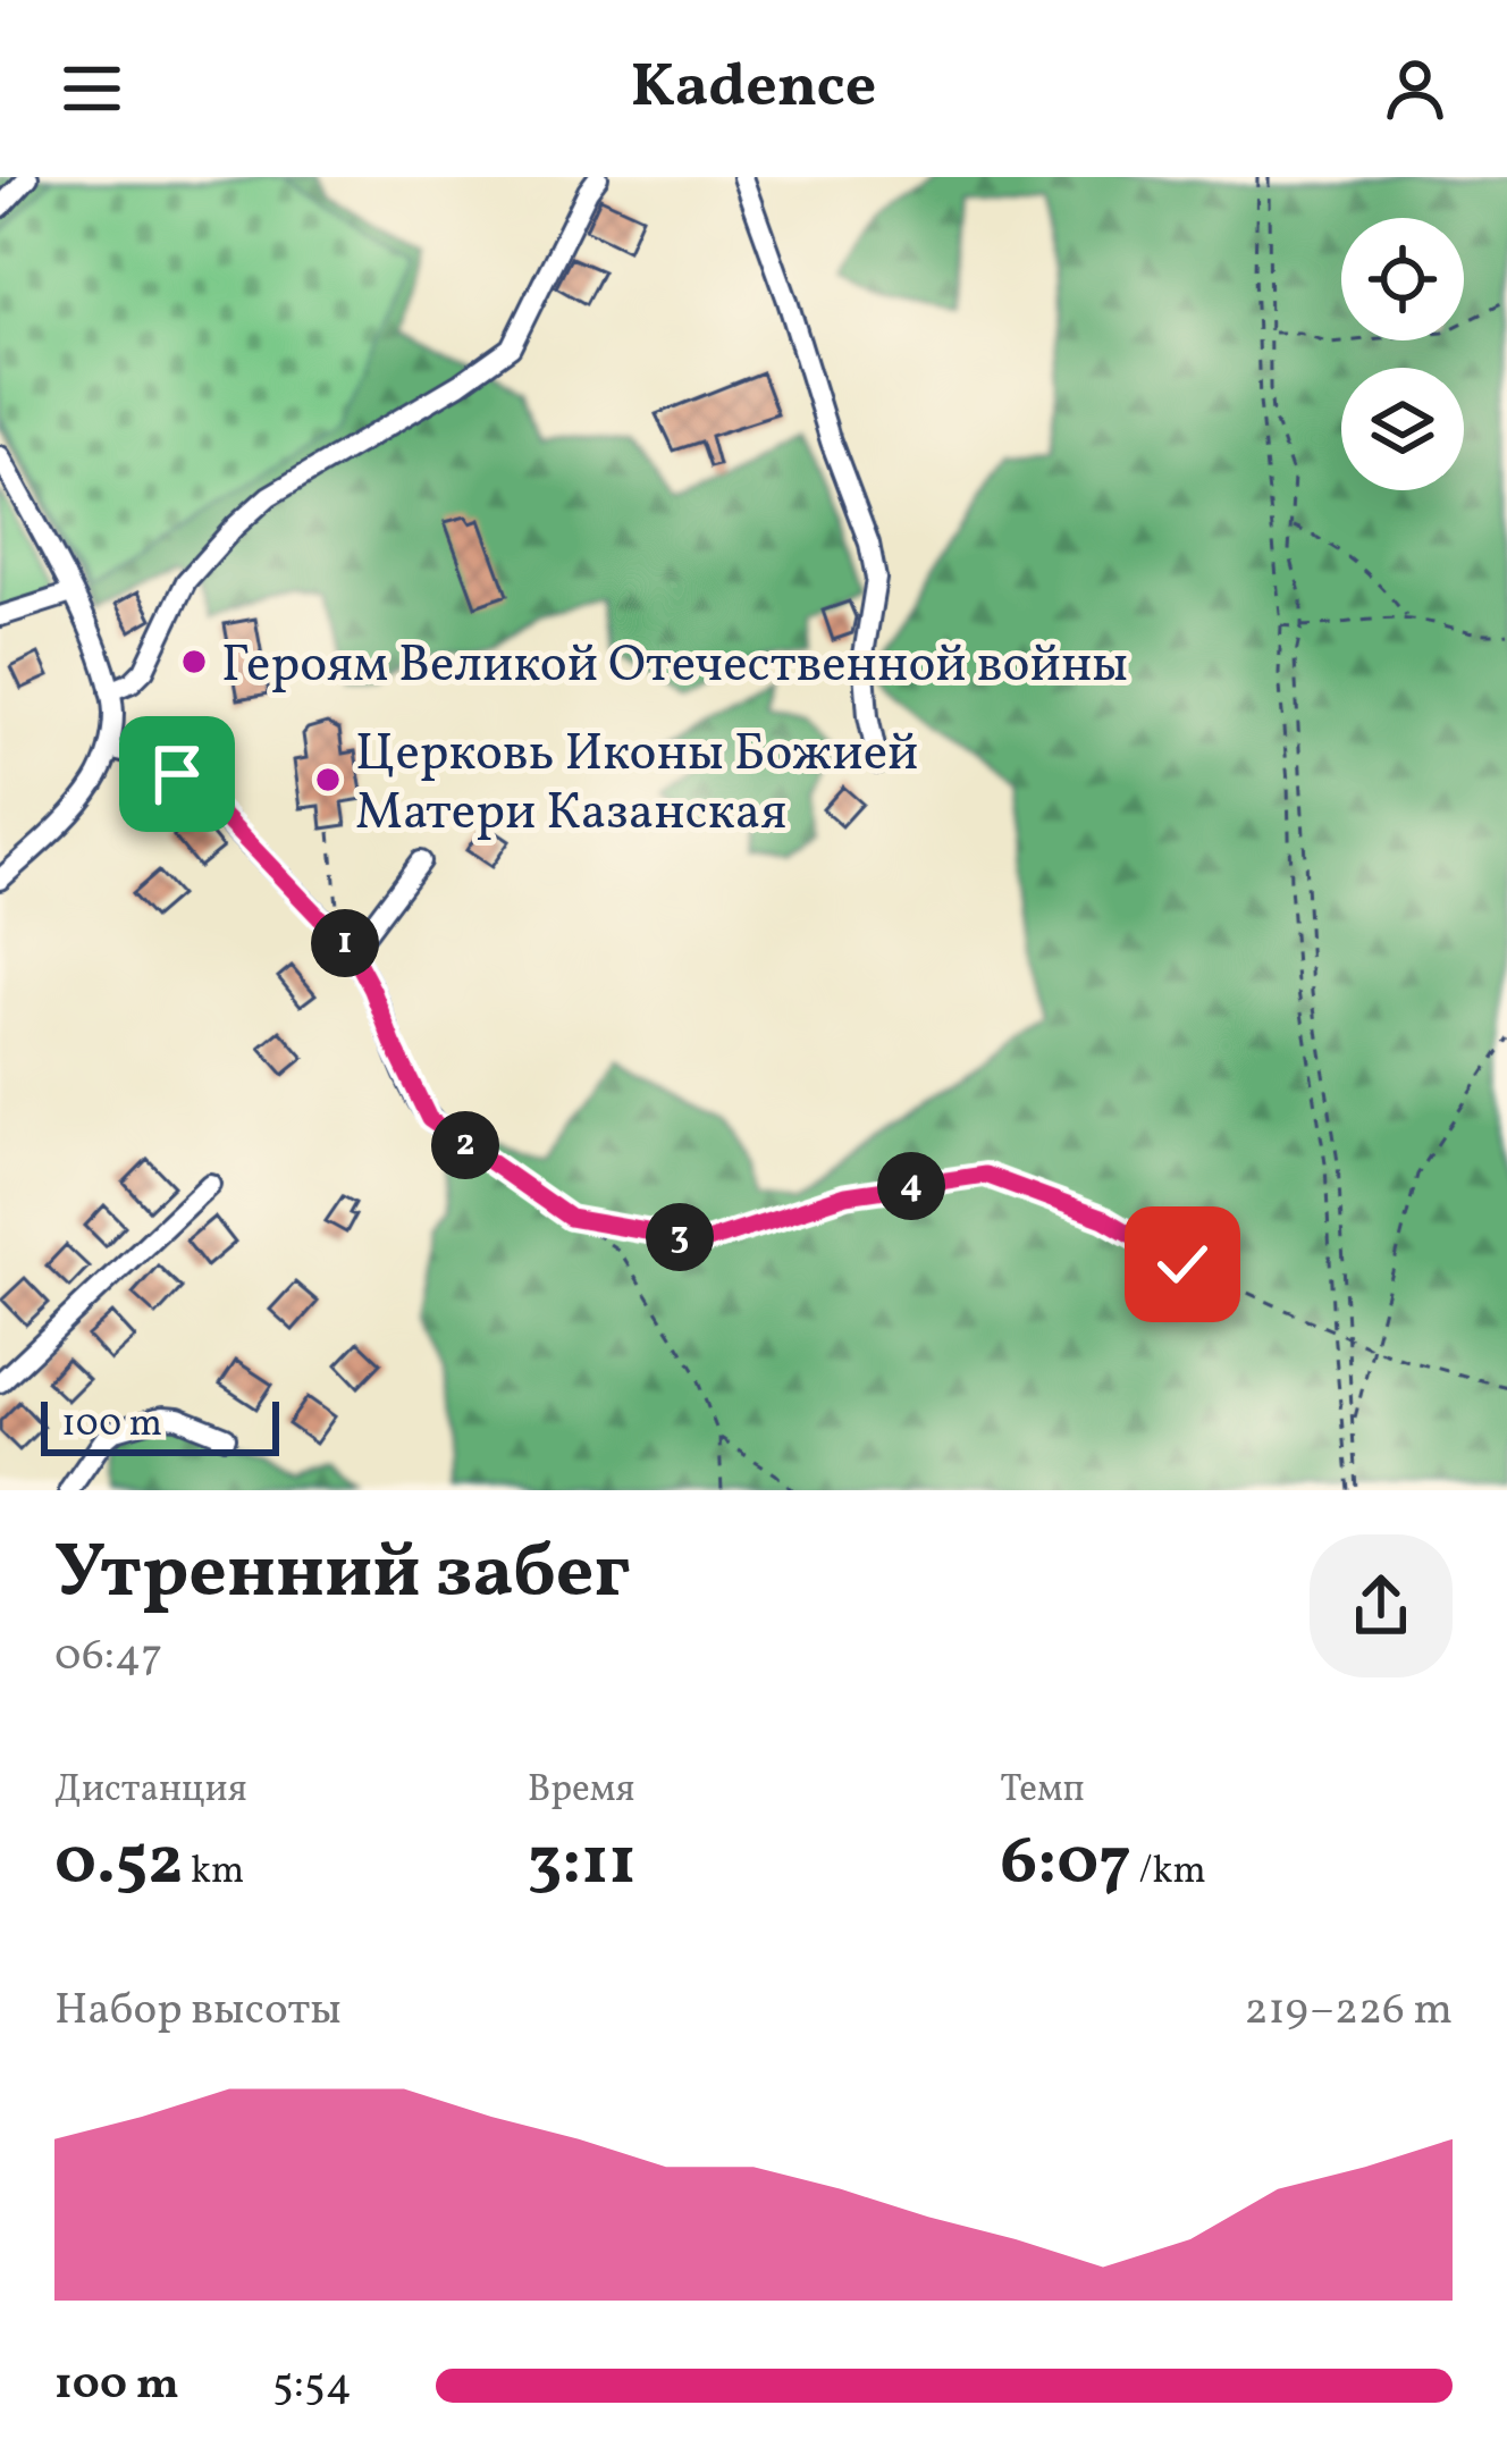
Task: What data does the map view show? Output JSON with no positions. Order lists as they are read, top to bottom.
{
  "places": ["Героям Великой Отечественной войны", "Церковь Иконы Божией Матери Казанская"],
  "scale_bar": "100 m",
  "page": {
    "header": "Kadence",
    "pins": [
      "1",
      "2",
      "4",
      "3"
    ],
    "scale": "100 m",
    "heading": ["Утренний забег", "06:47"],
    "stats": [
      ["Дистанция", "0.52 km"],
      ["Время", "3:11"],
      ["Темп", "6:07 /km"]
    ],
    "chart": ["Набор высоты", "219–226 m"],
    "list": [
      {
        "name": "100 m",
        "note": "5:54"
      }
    ]
  }
}
